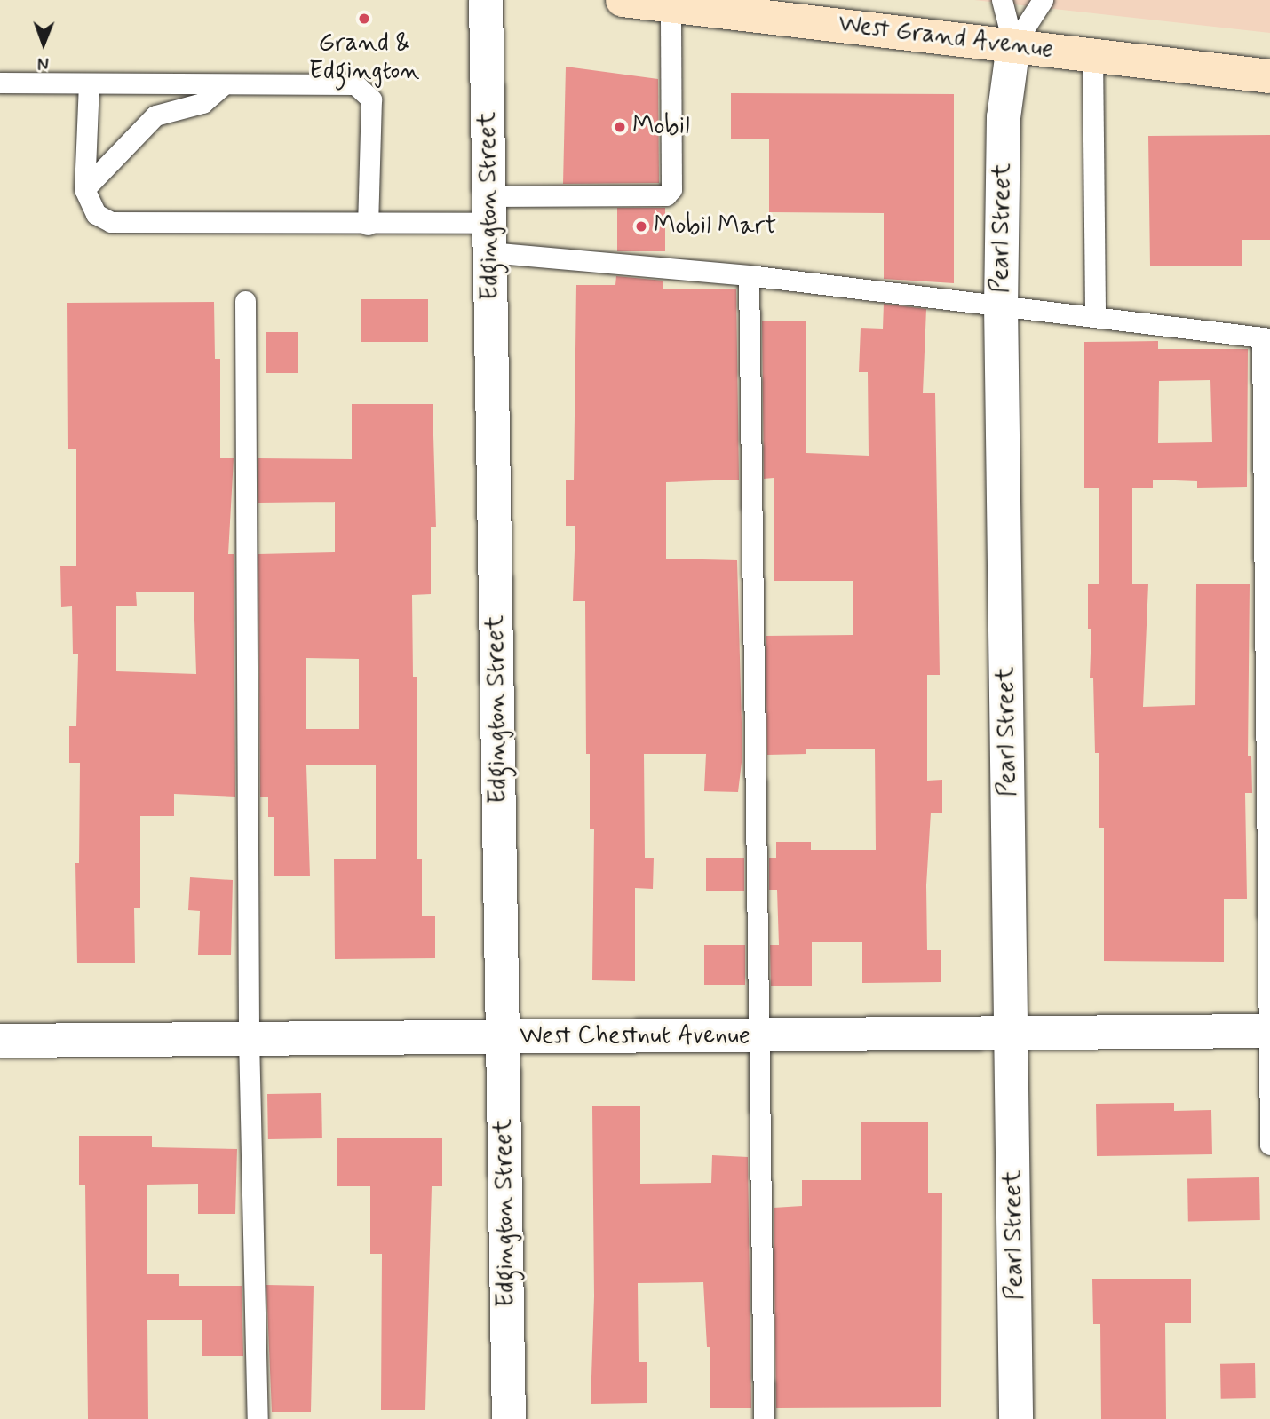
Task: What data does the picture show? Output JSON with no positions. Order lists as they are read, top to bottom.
{
  "streets": {
    "main road": ["West Grand Avenue"],
    "street": ["Edgington Street", "Pearl Street", "West Chestnut Avenue"]
  },
  "crossings": [
    ["West Grand Avenue", "Pearl Street"],
    ["Edgington Street", "West Chestnut Avenue"],
    ["Pearl Street", "West Chestnut Avenue"]
  ],
  "places": ["Grand & Edgington", "Mobil", "Mobil Mart"],
  "north": "bottom"
}
